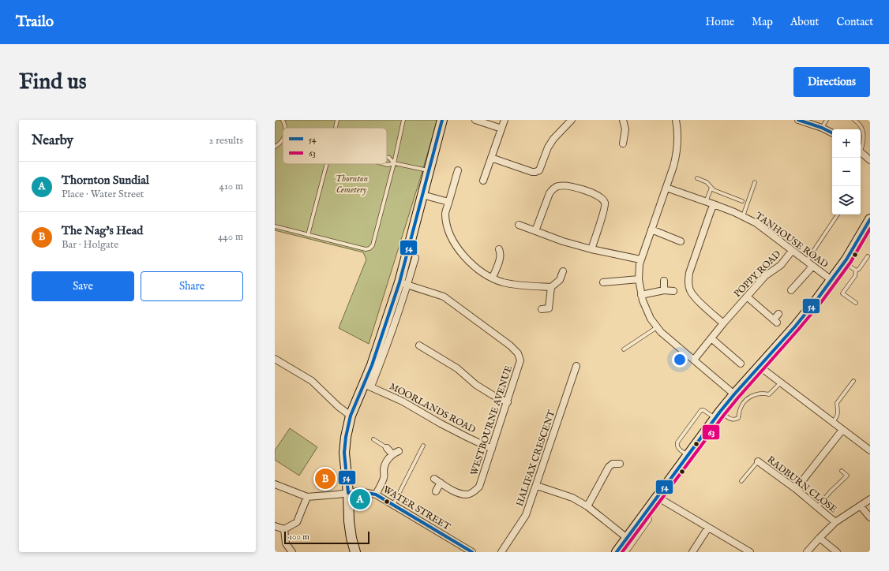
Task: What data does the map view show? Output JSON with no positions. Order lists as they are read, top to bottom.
{
  "streets": {
    "street": [
      "TANHOUSE ROAD",
      "POPPY ROAD",
      "MOORLANDS ROAD",
      "WESTBOURNE AVENUE",
      "HALIFAX CRESCENT",
      "RADBURN CLOSE",
      "WATER STREET"
    ]
  },
  "crossings": [
    ["TANHOUSE ROAD", "POPPY ROAD"],
    ["MOORLANDS ROAD", "WESTBOURNE AVENUE"]
  ],
  "parks": ["Thornton Cemetery"],
  "lines": ["transit line 54", "transit line 63"],
  "legend": ["54", "63"],
  "scale_bar": "100 m",
  "page": {
    "header": "Trailo",
    "nav": [
      "Home",
      "Map",
      "About",
      "Contact"
    ],
    "buttons": [
      "Directions",
      ["Save", "Share"]
    ],
    "title": "Find us",
    "heading": ["Nearby", "2 results"],
    "map_buttons": ["+", "−"],
    "list": [
      {
        "mark": "A",
        "name": "Thornton Sundial",
        "note": "Place · Water Street",
        "value": "410 m"
      },
      {
        "mark": "B",
        "name": "The Nag's Head",
        "note": "Bar · Holgate",
        "value": "440 m"
      }
    ],
    "pins": ["B", "A"],
    "scale": "100 m"
  }
}
